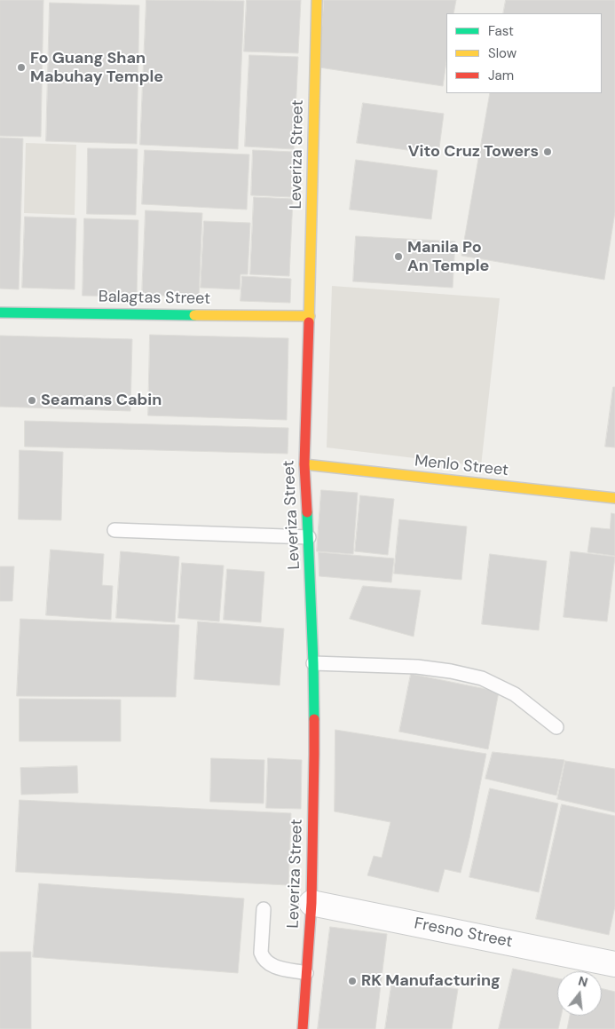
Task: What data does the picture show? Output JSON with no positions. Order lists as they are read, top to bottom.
{
  "streets": {
    "street": [
      "Leveriza Street",
      "Balagtas Street",
      "Menlo Street",
      "Fresno Street"
    ]
  },
  "crossings": [
    ["Leveriza Street", "Balagtas Street"],
    ["Leveriza Street", "Menlo Street"],
    ["Leveriza Street", "Fresno Street"]
  ],
  "places": [
    "Fo Guang Shan Mabuhay Temple",
    "Vito Cruz Towers",
    "Manila Po An Temple",
    "Seamans Cabin",
    "RK Manufacturing"
  ],
  "legend": ["Fast", "Slow", "Jam"],
  "north": "top"
}
